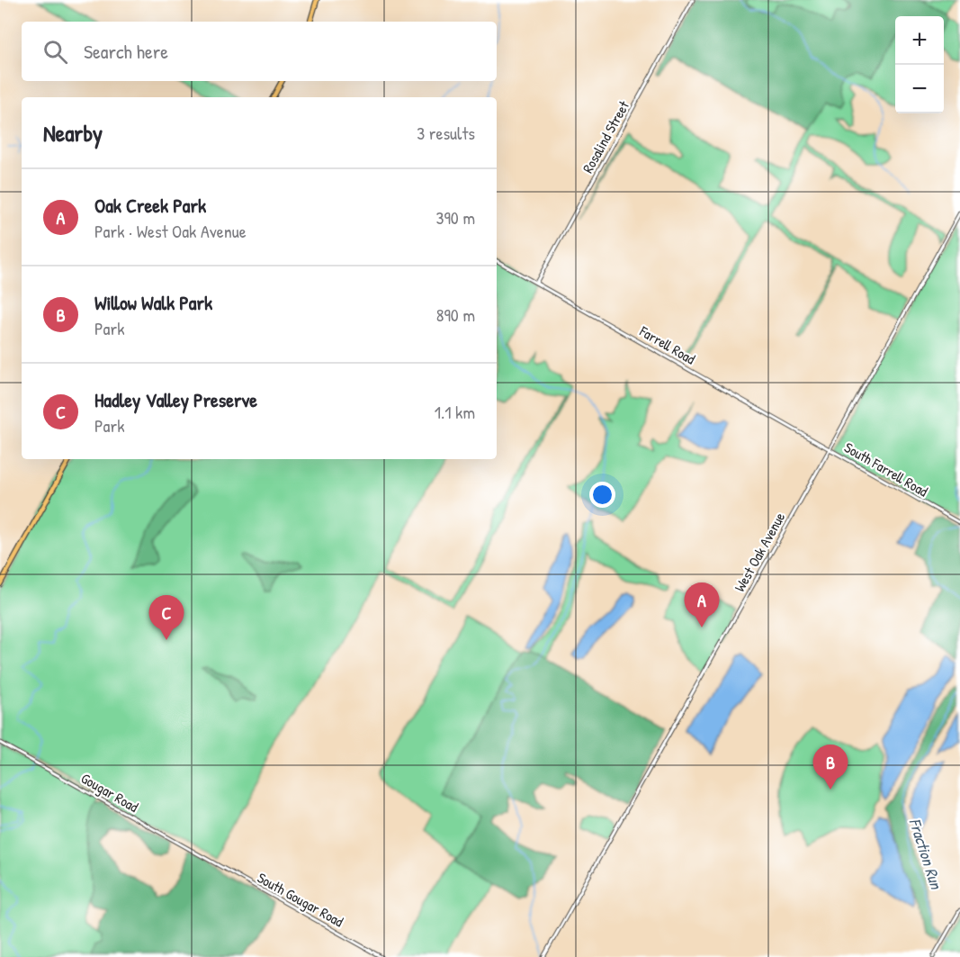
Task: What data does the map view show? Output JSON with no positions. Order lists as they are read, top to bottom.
{
  "streets": {
    "street": [
      "Rosalind Street",
      "Farrell Road",
      "South Farrell Road",
      "West Oak Avenue",
      "Gougar Road",
      "South Gougar Road"
    ]
  },
  "crossings": [
    ["Rosalind Street", "Farrell Road"],
    ["Farrell Road", "South Farrell Road"],
    ["Farrell Road", "West Oak Avenue"],
    ["South Farrell Road", "West Oak Avenue"],
    ["Gougar Road", "South Gougar Road"]
  ],
  "water": ["Fraction Run"],
  "page": {
    "map_buttons": ["+", "−"],
    "search": "Search here",
    "heading": ["Nearby", "3 results"],
    "list": [
      {
        "mark": "A",
        "name": "Oak Creek Park",
        "note": "Park · West Oak Avenue",
        "value": "390 m"
      },
      {
        "mark": "B",
        "name": "Willow Walk Park",
        "note": "Park",
        "value": "890 m"
      },
      {
        "mark": "C",
        "name": "Hadley Valley Preserve",
        "note": "Park",
        "value": "1.1 km"
      }
    ],
    "pins": ["A", "C", "B"]
  }
}
